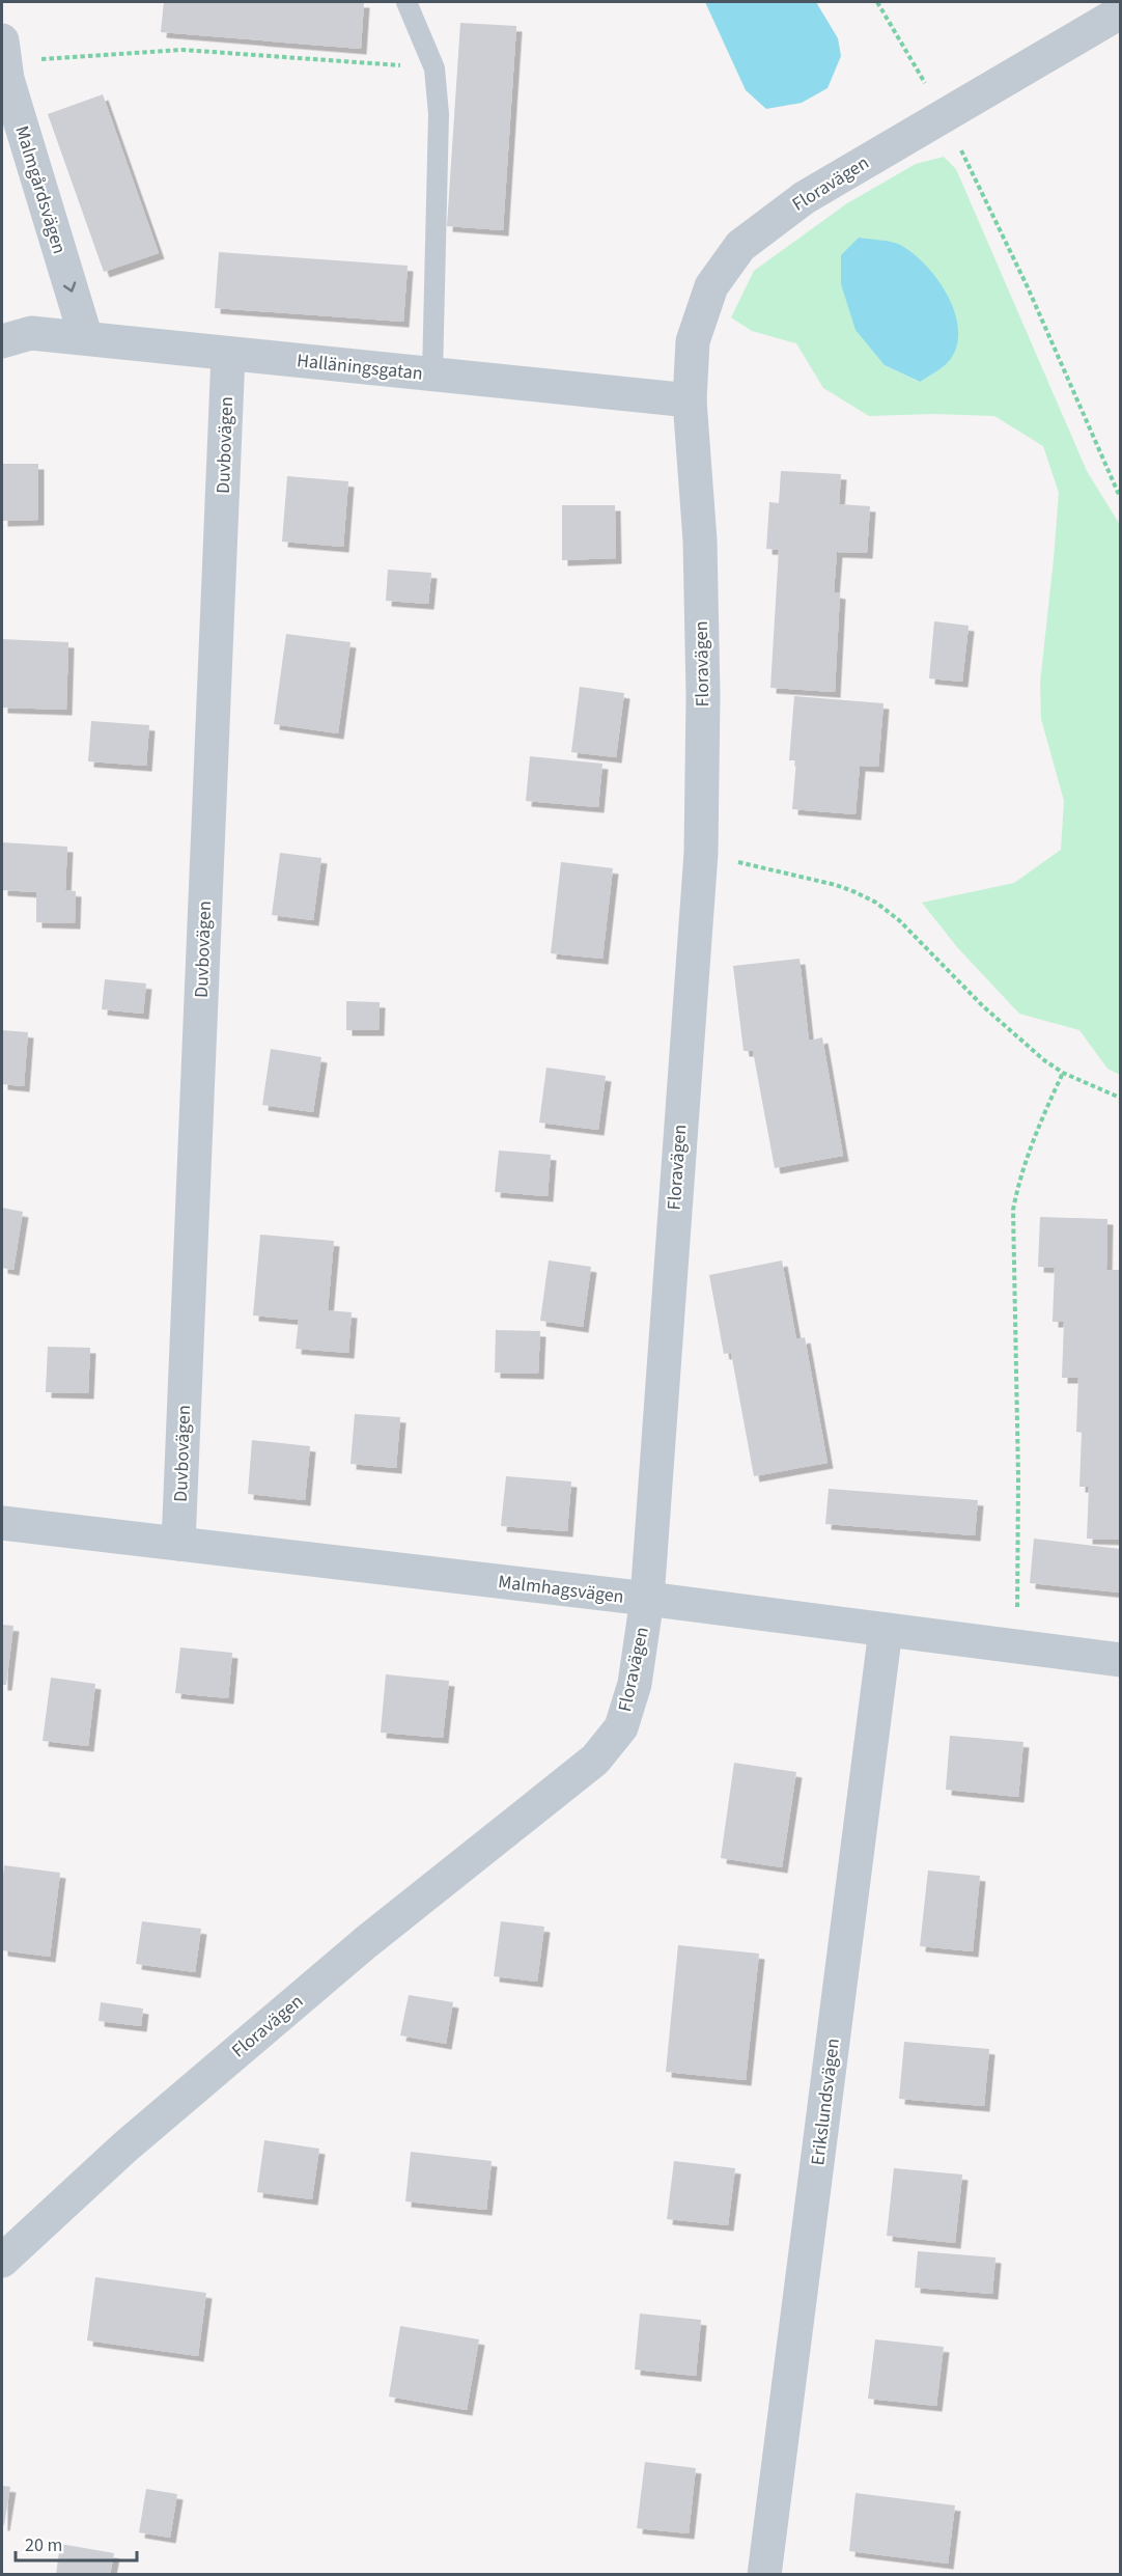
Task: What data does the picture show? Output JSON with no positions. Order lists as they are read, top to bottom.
{
  "streets": {
    "street": [
      "Floravägen",
      "Malmgårdsvägen",
      "Halläningsgatan",
      "Duvbovägen",
      "Malmhagsvägen",
      "Erikslundsvägen"
    ]
  },
  "crossings": [
    ["Floravägen", "Halläningsgatan"],
    ["Floravägen", "Malmhagsvägen"],
    ["Malmgårdsvägen", "Halläningsgatan"],
    ["Halläningsgatan", "Duvbovägen"],
    ["Duvbovägen", "Malmhagsvägen"],
    ["Malmhagsvägen", "Erikslundsvägen"]
  ],
  "one_way": ["Malmgårdsvägen"],
  "scale_bar": "20 m"
}
